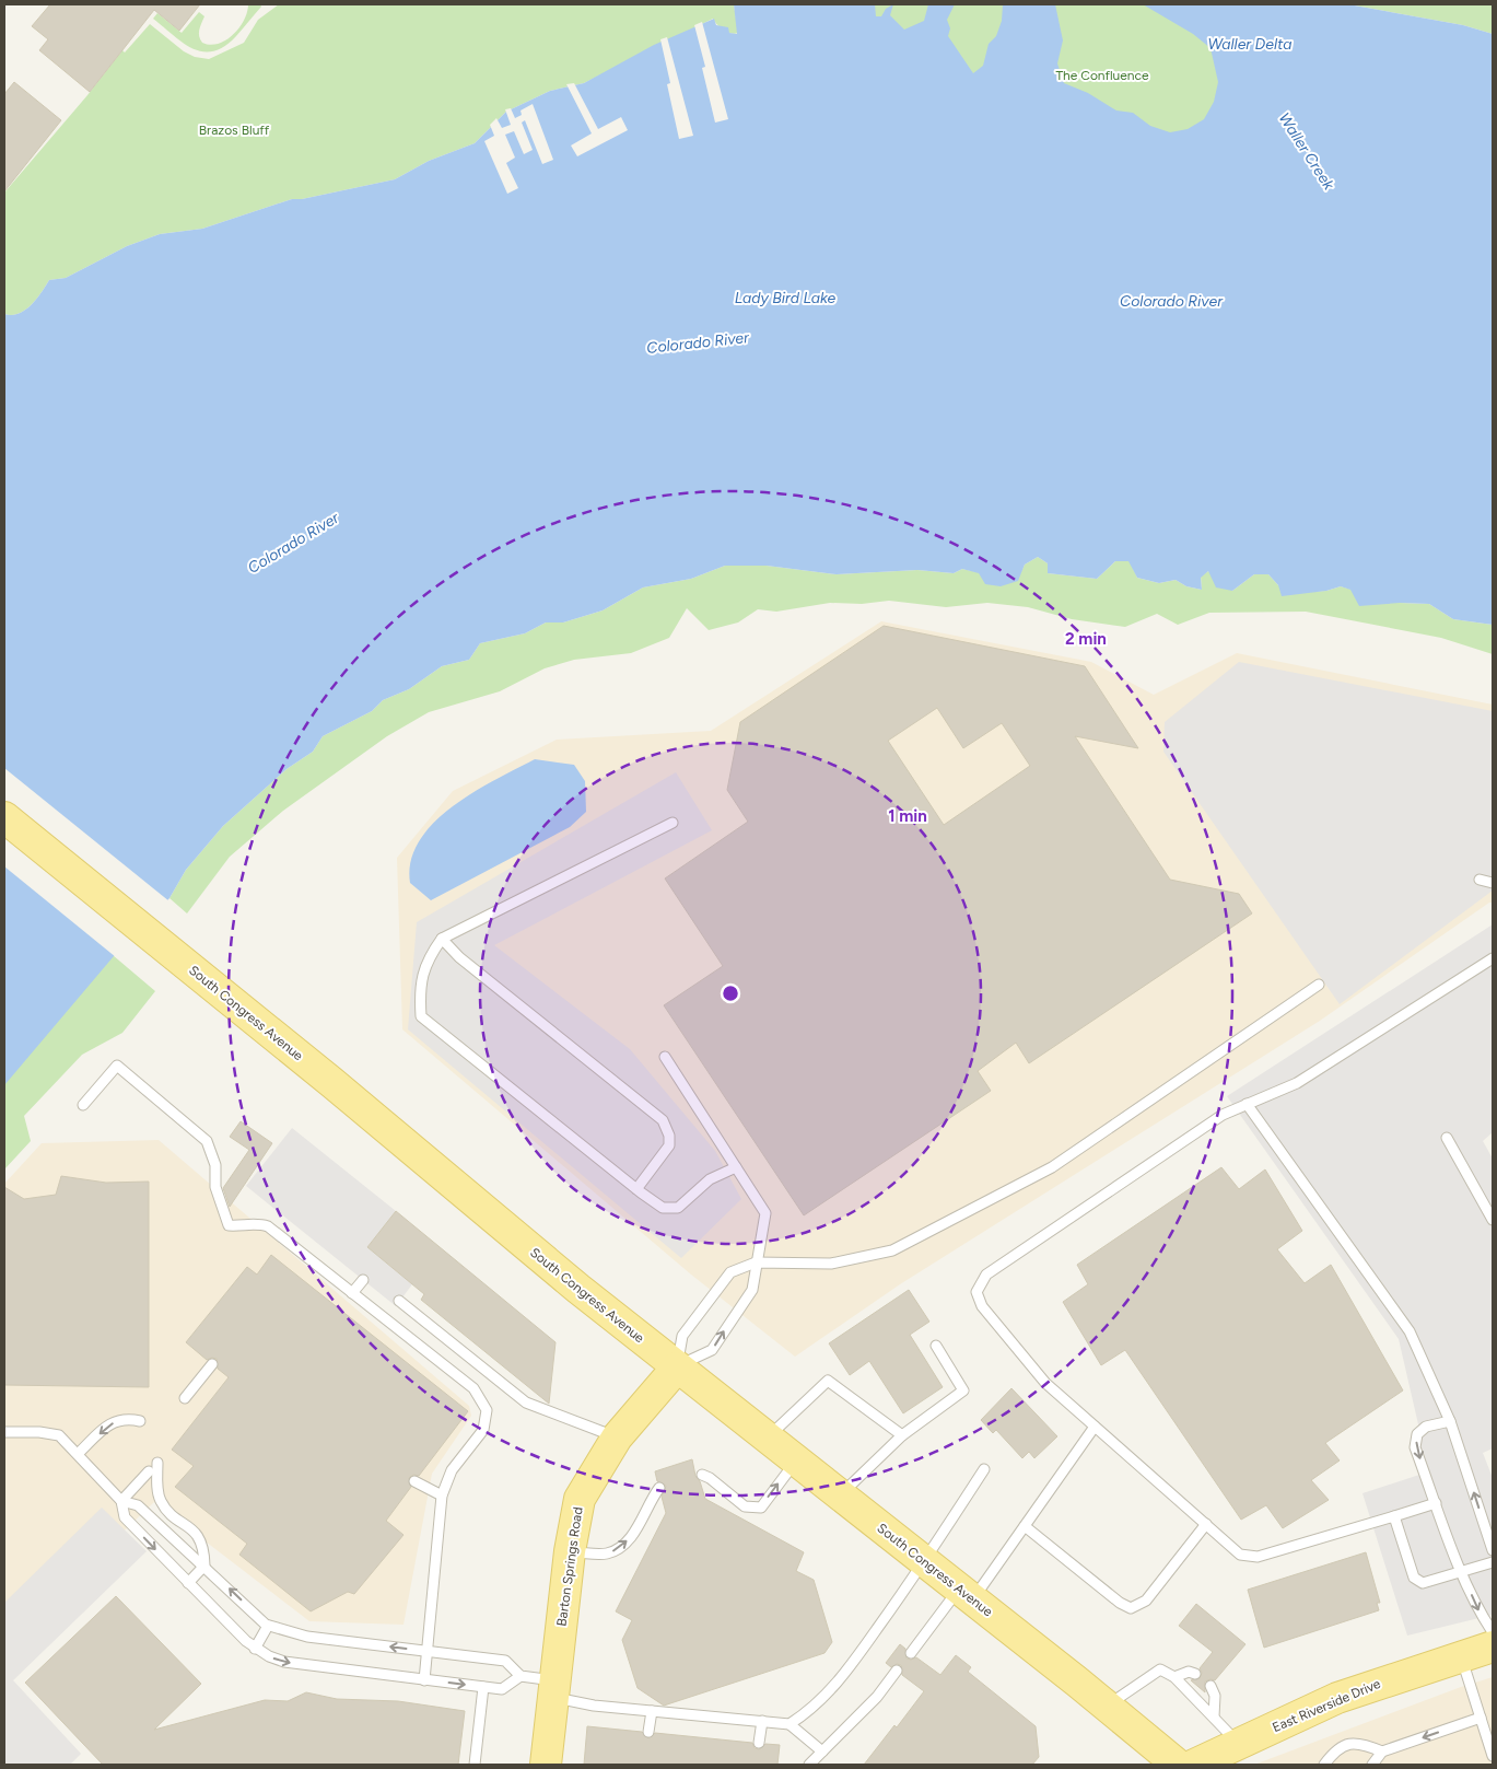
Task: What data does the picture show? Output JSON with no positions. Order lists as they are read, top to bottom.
{
  "streets": {
    "main road": ["South Congress Avenue", "Barton Springs Road", "East Riverside Drive"]
  },
  "crossings": [
    ["South Congress Avenue", "Barton Springs Road"]
  ],
  "water": [
    "Waller Delta",
    "Waller Creek",
    "Lady Bird Lake",
    "Colorado River"
  ],
  "parks": ["The Confluence", "Brazos Bluff"],
  "rings": ["2 min", "1 min"]
}
